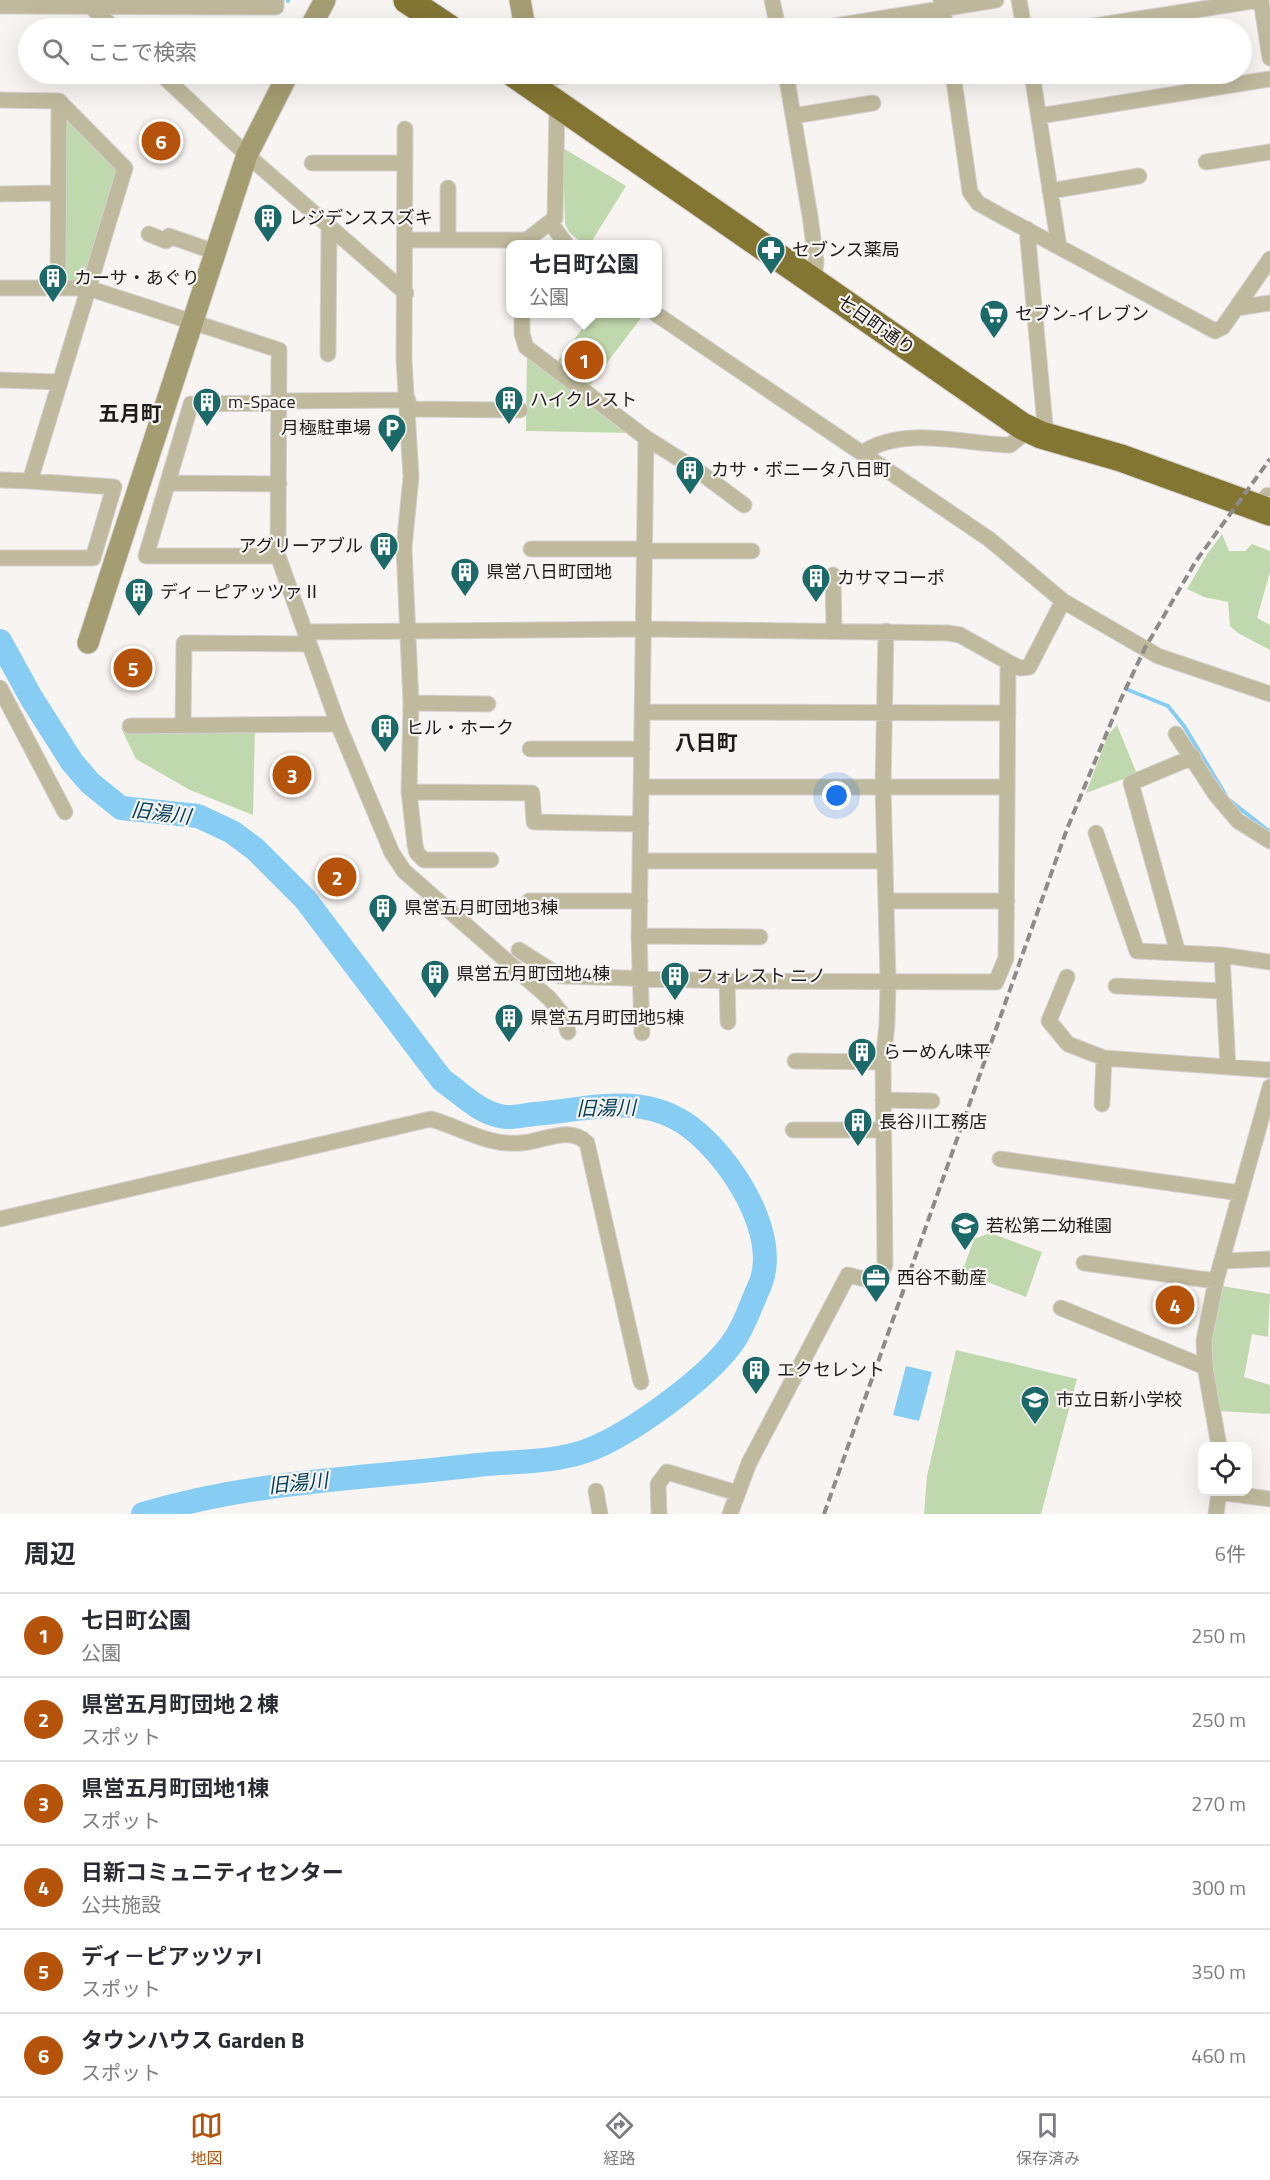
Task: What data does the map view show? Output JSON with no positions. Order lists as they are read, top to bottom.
{
  "streets": {
    "highway": ["七日町通り"]
  },
  "districts": ["五月町", "八日町"],
  "water": ["旧湯川"],
  "places": {
    "building": [
      "レジデンススズキ",
      "カーサ・あぐり",
      "ハイクレスト",
      "m-Space",
      "カサ・ボニータ八日町",
      "アグリーアブル",
      "県営八日町団地",
      "カサマコーポ",
      "ディ－ピアッツァⅡ",
      "ヒル・ホーク",
      "県営五月町団地3棟",
      "県営五月町団地4棟",
      "フォレスト ニノ",
      "県営五月町団地5棟",
      "らーめん味平",
      "長谷川工務店",
      "エクセレント"
    ],
    "pharmacy": ["セブンス薬局"],
    "supermarket": ["セブン-イレブン"],
    "parking": ["月極駐車場"],
    "school or university": ["若松第二幼稚園", "市立日新小学校"],
    "office": ["西谷不動産"]
  },
  "page": {
    "search": "ここで検索",
    "pins": [
      "6",
      "1",
      "5",
      "3",
      "2",
      "4"
    ],
    "popup": ["七日町公園", "公園"],
    "heading": ["周辺", "6件"],
    "list": [
      {
        "mark": "1",
        "name": "七日町公園",
        "note": "公園",
        "value": "250 m"
      },
      {
        "mark": "2",
        "name": "県営五月町団地２棟",
        "note": "スポット",
        "value": "250 m"
      },
      {
        "mark": "3",
        "name": "県営五月町団地1棟",
        "note": "スポット",
        "value": "270 m"
      },
      {
        "mark": "4",
        "name": "日新コミュニティセンター",
        "note": "公共施設",
        "value": "300 m"
      },
      {
        "mark": "5",
        "name": "ディ－ピアッツァI",
        "note": "スポット",
        "value": "350 m"
      },
      {
        "mark": "6",
        "name": "タウンハウス Garden B",
        "note": "スポット",
        "value": "460 m"
      }
    ],
    "nav": ["地図", "経路", "保存済み"]
  }
}
